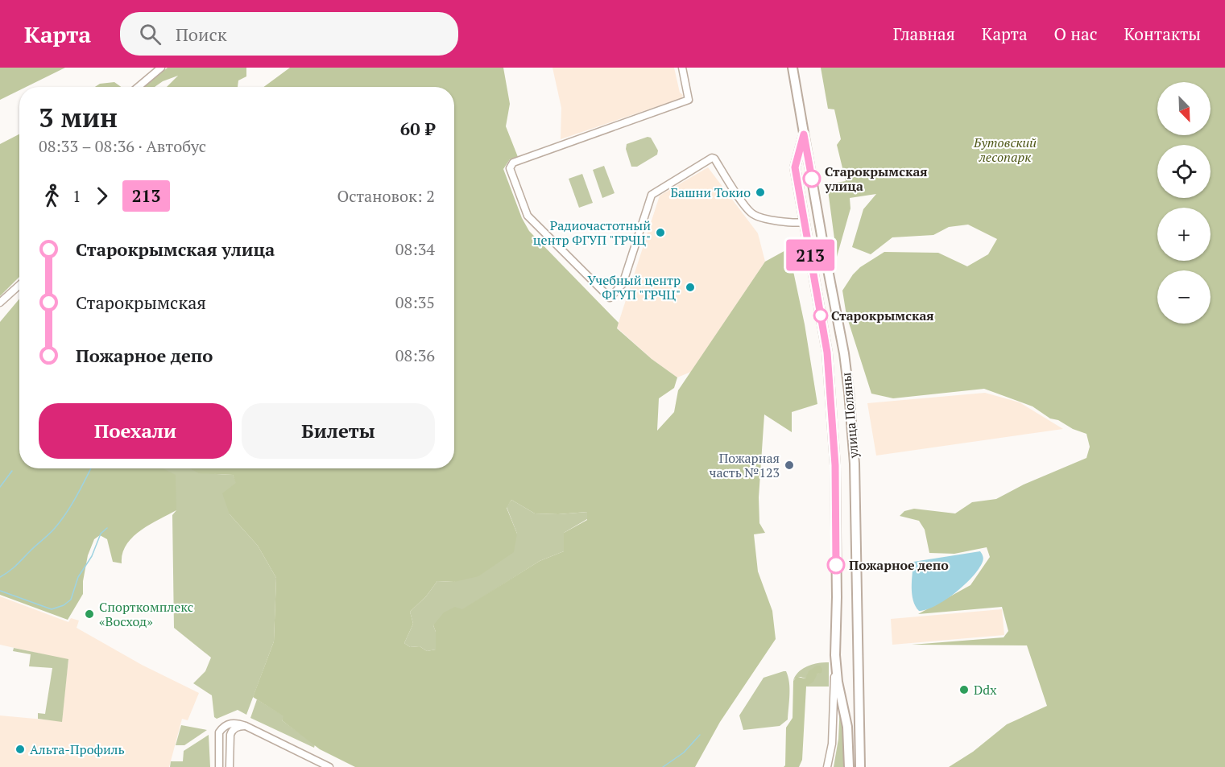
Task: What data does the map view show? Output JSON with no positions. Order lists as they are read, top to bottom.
{
  "streets": {
    "main road": ["улица Поляны"]
  },
  "parks": ["Бутовский лесопарк"],
  "places": [
    "Старокрымская улица",
    "Башни Токио",
    "Радиочастотный центр ФГУП \"ГРЧЦ\"",
    "Учебный центр ФГУП \"ГРЧЦ\"",
    "Старокрымская",
    "Пожарная часть №123",
    "Пожарное депо",
    "Спорткомплекс «Восход»",
    "Ddx",
    "Альта-Профиль"
  ],
  "lines": ["bus line 213"],
  "north": "bottom right",
  "page": {
    "header": "Карта",
    "search": "Поиск",
    "nav": [
      "Главная",
      "Карта",
      "О нас",
      "Контакты"
    ],
    "on_map": "213",
    "map_buttons": ["+", "−"],
    "heading": ["3 мин", "08:33 – 08:36 · Автобус", "60 ₽"],
    "legs": ["1", "213", "Остановок: 2"],
    "list": [
      {
        "name": "Старокрымская улица",
        "value": "08:34"
      },
      {
        "name": "Старокрымская",
        "value": "08:35"
      },
      {
        "name": "Пожарное депо",
        "value": "08:36"
      }
    ],
    "buttons": ["Поехали", "Билеты"]
  }
}
